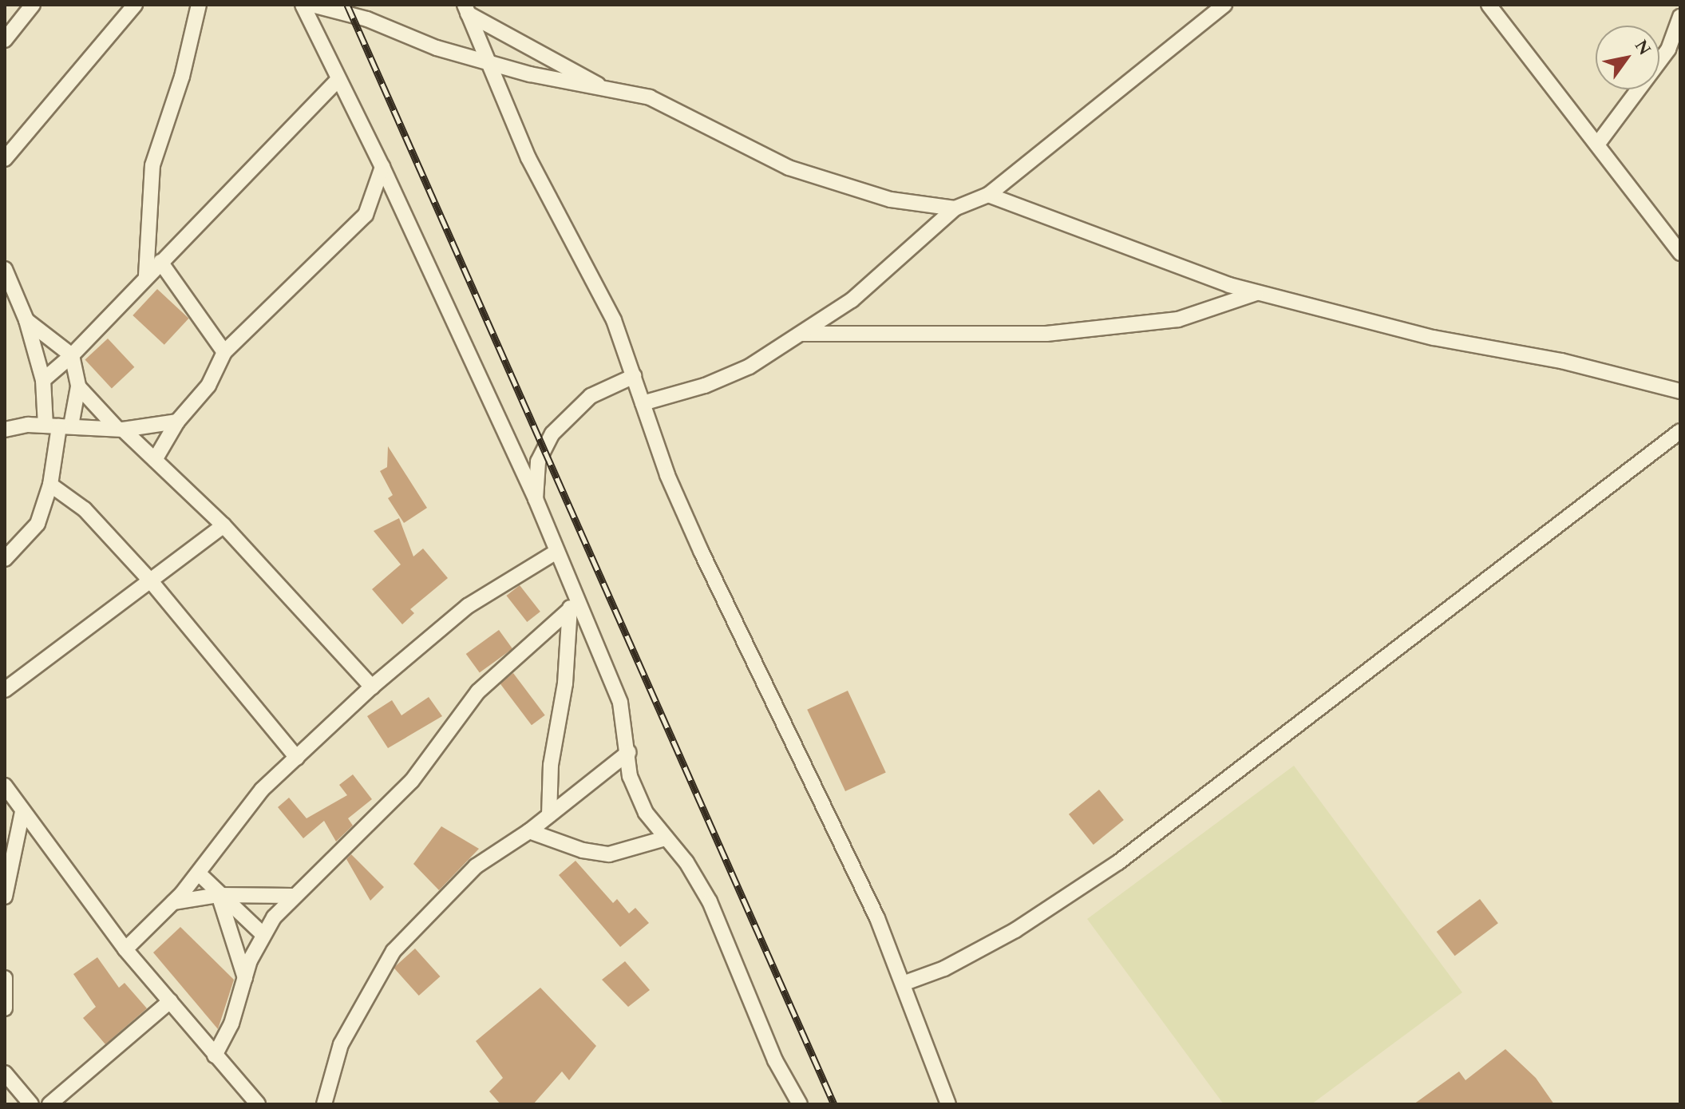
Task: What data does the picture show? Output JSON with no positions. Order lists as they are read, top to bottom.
{
  "north": "top right"
}
